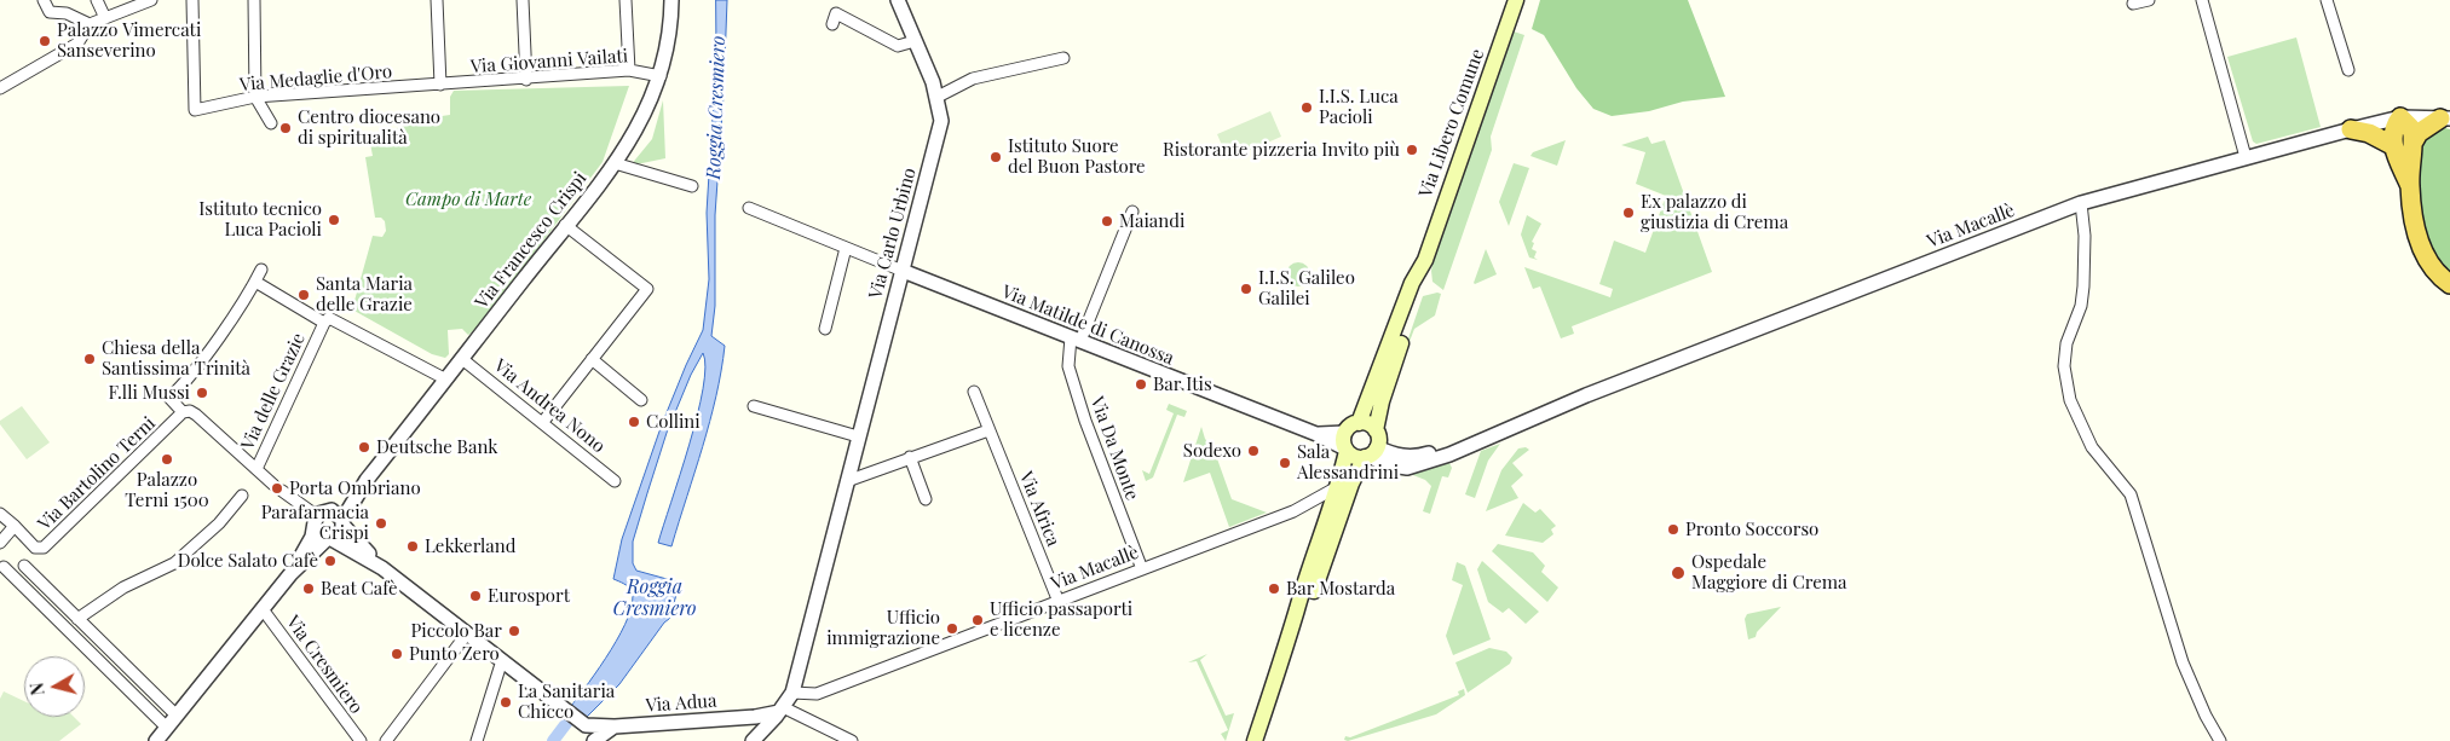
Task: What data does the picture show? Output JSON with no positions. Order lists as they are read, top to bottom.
{
  "streets": {
    "main road": ["Via Libero Comune"],
    "street": [
      "Via Giovanni Vailati",
      "Via Medaglie d'Oro",
      "Via Macallè",
      "Via Carlo Urbino",
      "Via Francesco Crispi",
      "Via Matilde di Canossa",
      "Via delle Grazie",
      "Via Andrea Nono",
      "Via Da Monte",
      "Via Bartolino Terni",
      "Via Africa",
      "Via Cresmiero",
      "Via Adua"
    ]
  },
  "crossings": [
    ["Via Giovanni Vailati", "Via Medaglie d'Oro"],
    ["Via Giovanni Vailati", "Via Francesco Crispi"],
    ["Via Libero Comune", "Via Macallè"],
    ["Via Libero Comune", "Via Matilde di Canossa"],
    ["Via Macallè", "Via Carlo Urbino"],
    ["Via Macallè", "Via Matilde di Canossa"],
    ["Via Macallè", "Via Da Monte"],
    ["Via Macallè", "Via Africa"],
    ["Via Carlo Urbino", "Via Matilde di Canossa"],
    ["Via Carlo Urbino", "Via Adua"],
    ["Via Francesco Crispi", "Via delle Grazie"],
    ["Via Francesco Crispi", "Via Andrea Nono"],
    ["Via Matilde di Canossa", "Via Da Monte"]
  ],
  "water": ["Roggia Cresmiero"],
  "parks": ["Campo di Marte"],
  "places": [
    "Palazzo Vimercati Sanseverino",
    "I.I.S. Luca Pacioli",
    "Centro diocesano di spiritualità",
    "Ristorante pizzeria Invito più",
    "Istituto Suore del Buon Pastore",
    "Ex palazzo di giustizia di Crema",
    "Istituto tecnico Luca Pacioli",
    "Maiandi",
    "I.I.S. Galileo Galilei",
    "Santa Maria delle Grazie",
    "Chiesa della Santissima Trinità",
    "Bar Itis",
    "F.lli Mussi",
    "Collini",
    "Deutsche Bank",
    "Sodexo",
    "Palazzo Terni 1500",
    "Sala Alessandrini",
    "Porta Ombriano",
    "Parafarmacia Crispi",
    "Pronto Soccorso",
    "Lekkerland",
    "Dolce Salato Cafè",
    "Ospedale Maggiore di Crema",
    "Beat Cafè",
    "Bar Mostarda",
    "Eurosport",
    "Ufficio passaporti e licenze",
    "Ufficio immigrazione",
    "Piccolo Bar",
    "Punto Zero",
    "La Sanitaria Chicco"
  ],
  "north": "left"
}
